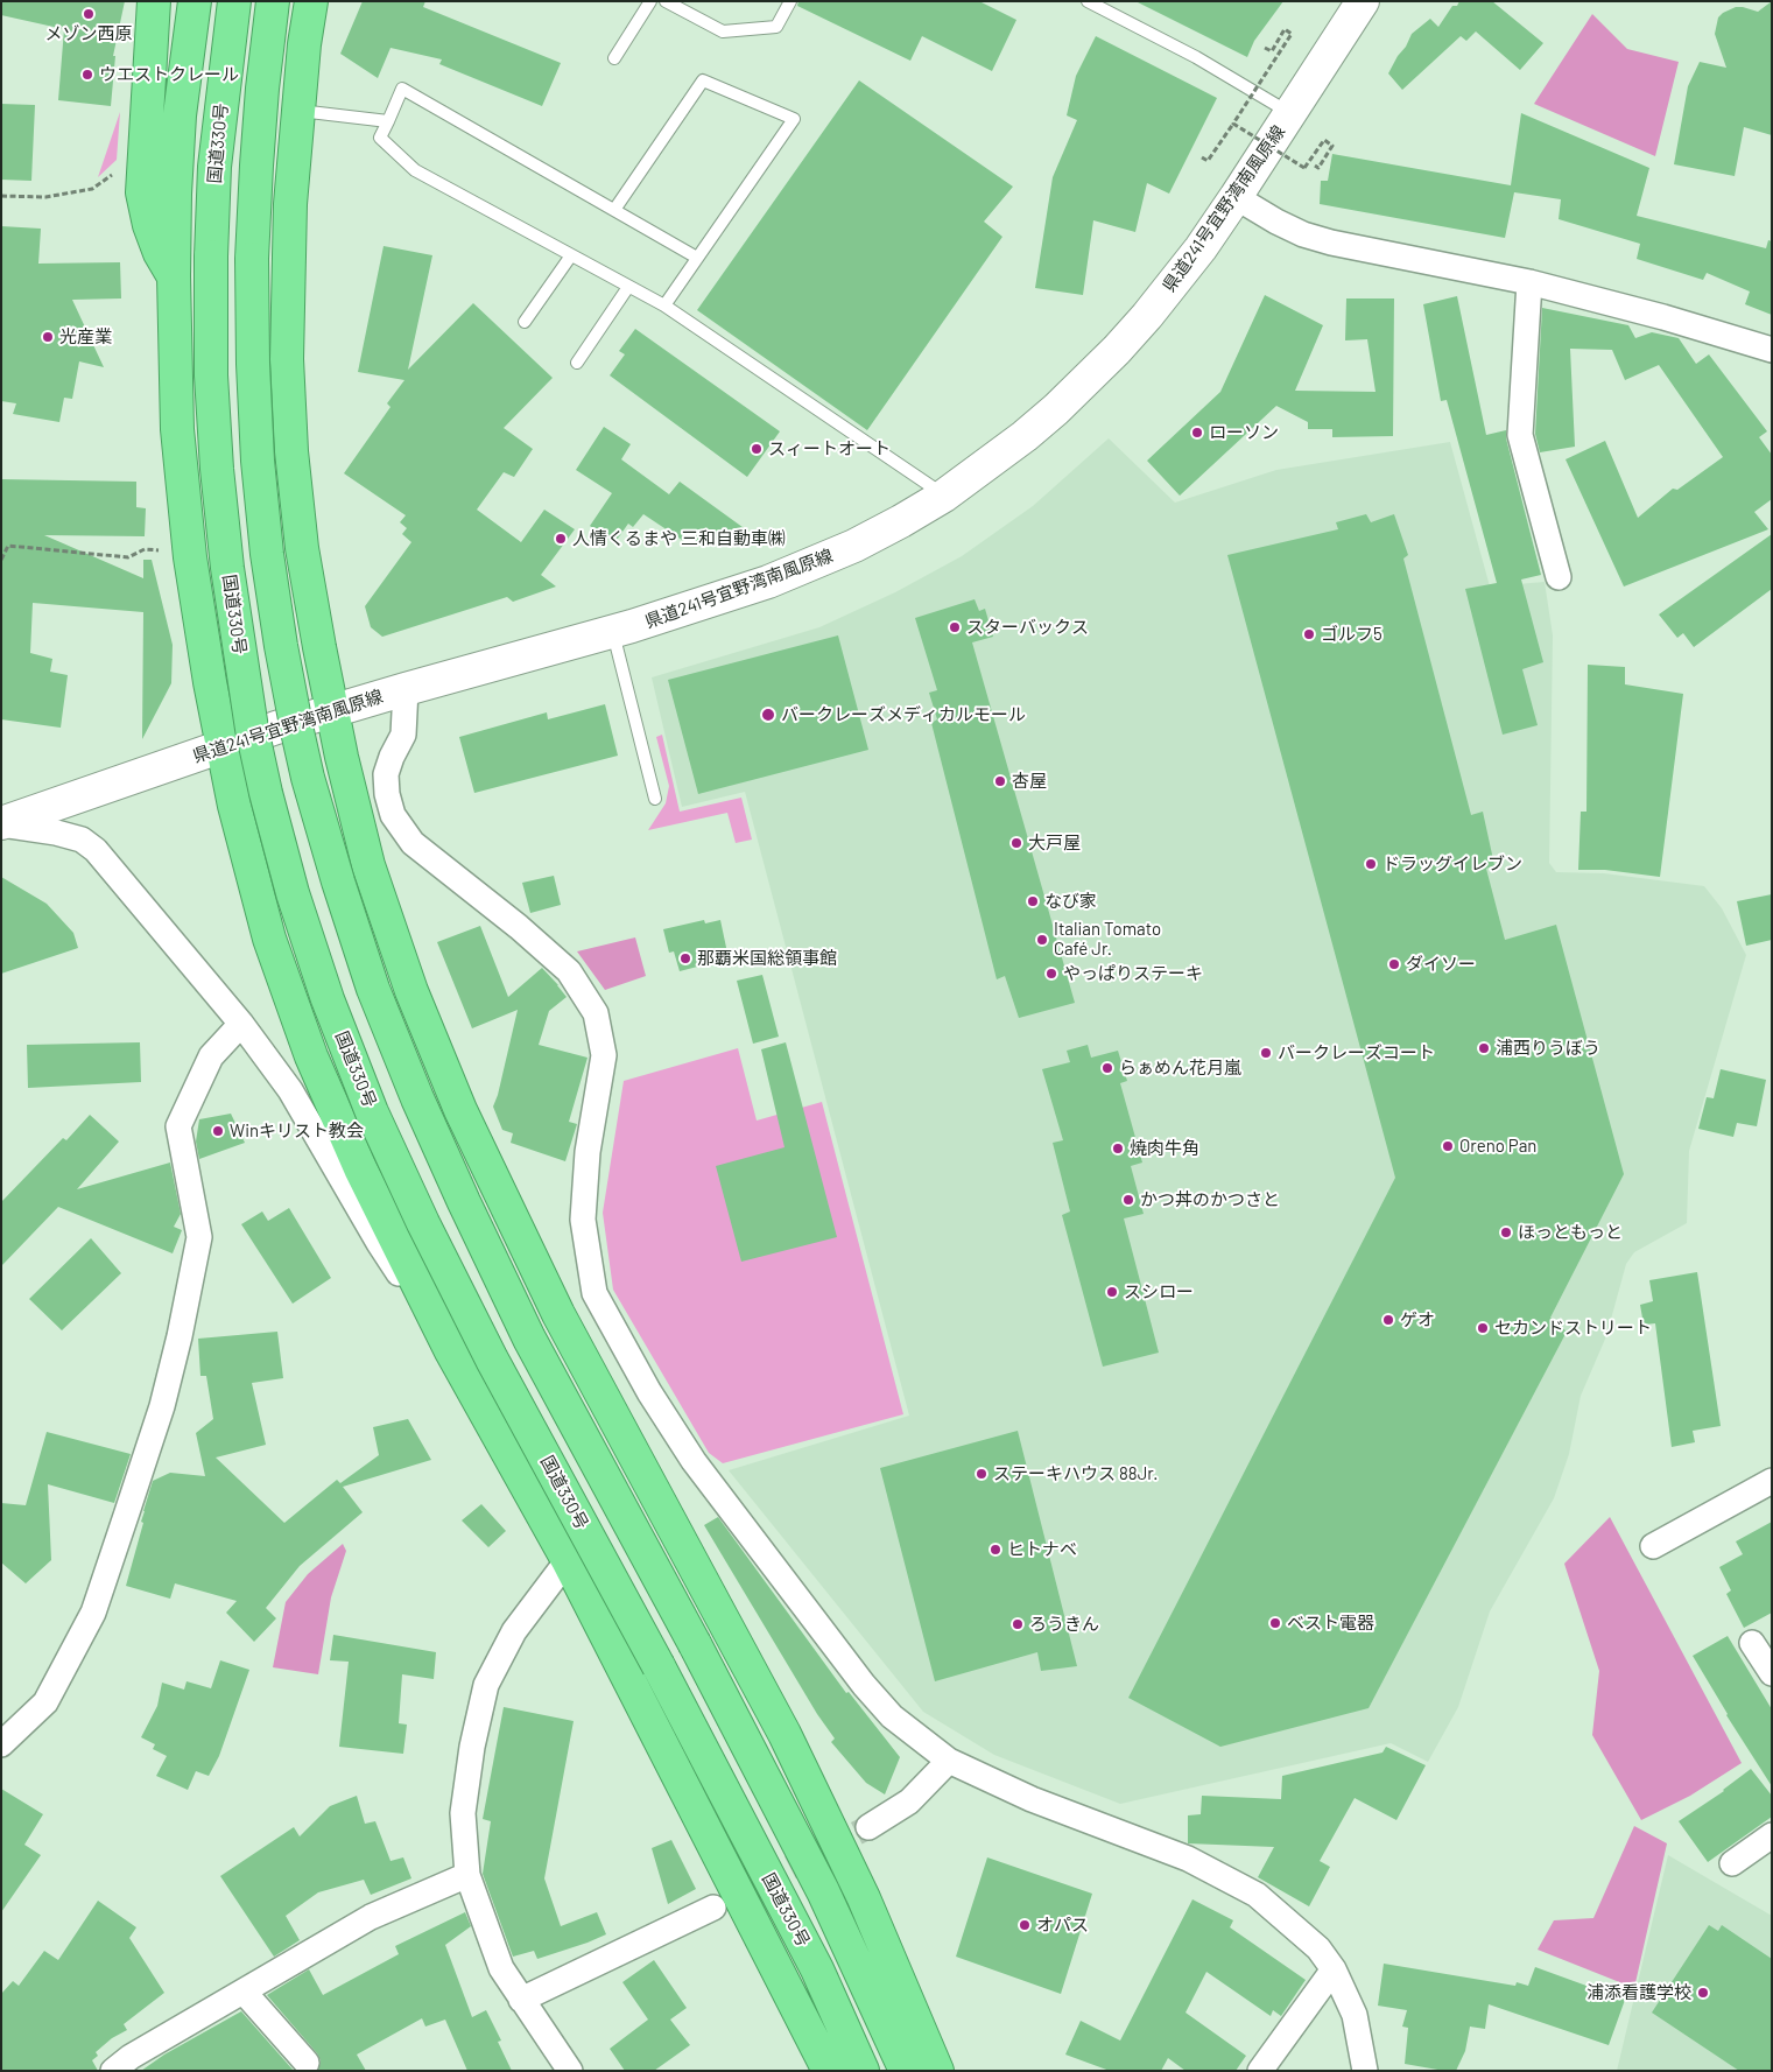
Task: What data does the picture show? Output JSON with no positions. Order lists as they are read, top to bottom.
{
  "streets": {
    "highway": ["国道330号"],
    "main road": ["県道241号宜野湾南風原線"]
  },
  "places": [
    "メゾン西原",
    "ウエストクレール",
    "光産業",
    "ローソン",
    "スィートオート",
    "人情くるまや 三和自動車㈱",
    "スターバックス",
    "ゴルフ5",
    "バークレーズメディカルモール",
    "杏屋",
    "大戸屋",
    "ドラッグイレブン",
    "なび家",
    "Italian Tomato Café Jr.",
    "那覇米国総領事館",
    "ダイソー",
    "やっぱりステーキ",
    "浦西りうぼう",
    "バークレーズコート",
    "らぁめん花月嵐",
    "Winキリスト教会",
    "Oreno Pan",
    "焼肉牛角",
    "かつ丼のかつさと",
    "ほっともっと",
    "スシロー",
    "ゲオ",
    "セカンドストリート",
    "ステーキハウス 88Jr.",
    "ヒトナベ",
    "ベスト電器",
    "ろうきん",
    "オパス",
    "浦添看護学校"
  ]
}
